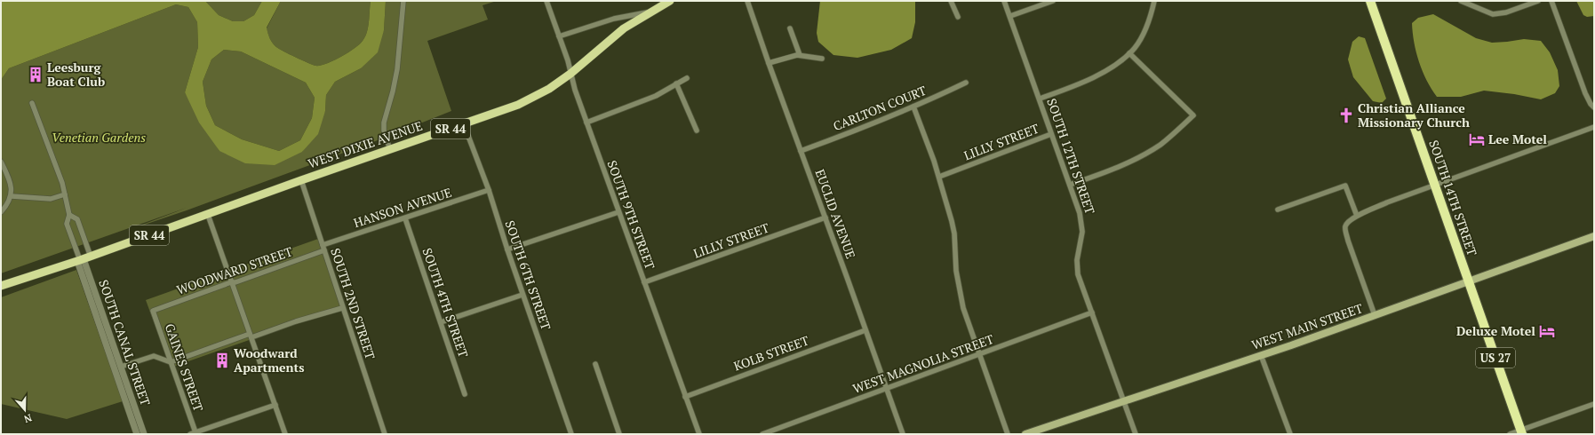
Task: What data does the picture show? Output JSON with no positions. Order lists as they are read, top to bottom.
{
  "streets": {
    "highway": ["SOUTH 14TH STREET", "US 27"],
    "main road": ["SR 44", "WEST DIXIE AVENUE", "WEST MAIN STREET"],
    "street": [
      "CARLTON COURT",
      "LILLY STREET",
      "SOUTH 12TH STREET",
      "HANSON AVENUE",
      "EUCLID AVENUE",
      "SOUTH 9TH STREET",
      "WOODWARD STREET",
      "SOUTH 6TH STREET",
      "SOUTH 4TH STREET",
      "SOUTH 2ND STREET",
      "SOUTH CANAL STREET",
      "KOLB STREET",
      "WEST MAGNOLIA STREET",
      "GAINES STREET"
    ]
  },
  "crossings": [
    ["CARLTON COURT", "EUCLID AVENUE"],
    ["SR 44", "WEST DIXIE AVENUE"],
    ["SR 44", "SOUTH CANAL STREET"],
    ["LILLY STREET", "SOUTH 12TH STREET"],
    ["LILLY STREET", "EUCLID AVENUE"],
    ["LILLY STREET", "SOUTH 9TH STREET"],
    ["WEST DIXIE AVENUE", "SOUTH 9TH STREET"],
    ["WEST DIXIE AVENUE", "SOUTH 6TH STREET"],
    ["WEST DIXIE AVENUE", "SOUTH 2ND STREET"],
    ["SOUTH 12TH STREET", "WEST MAIN STREET"],
    ["SOUTH 12TH STREET", "WEST MAGNOLIA STREET"],
    ["SOUTH 14TH STREET", "WEST MAIN STREET"],
    ["SOUTH 14TH STREET", "US 27"],
    ["HANSON AVENUE", "SOUTH 6TH STREET"],
    ["HANSON AVENUE", "SOUTH 4TH STREET"],
    ["HANSON AVENUE", "SOUTH 2ND STREET"],
    ["EUCLID AVENUE", "KOLB STREET"],
    ["EUCLID AVENUE", "WEST MAGNOLIA STREET"],
    ["SOUTH 9TH STREET", "KOLB STREET"],
    ["WOODWARD STREET", "SOUTH 2ND STREET"],
    ["WOODWARD STREET", "GAINES STREET"],
    ["WEST MAIN STREET", "US 27"]
  ],
  "parks": ["Venetian Gardens"],
  "places": {
    "building": ["Leesburg Boat Club", "Woodward Apartments"],
    "church": ["Christian Alliance Missionary Church"],
    "hotel": ["Lee Motel", "Deluxe Motel"]
  },
  "north": "bottom"
}
